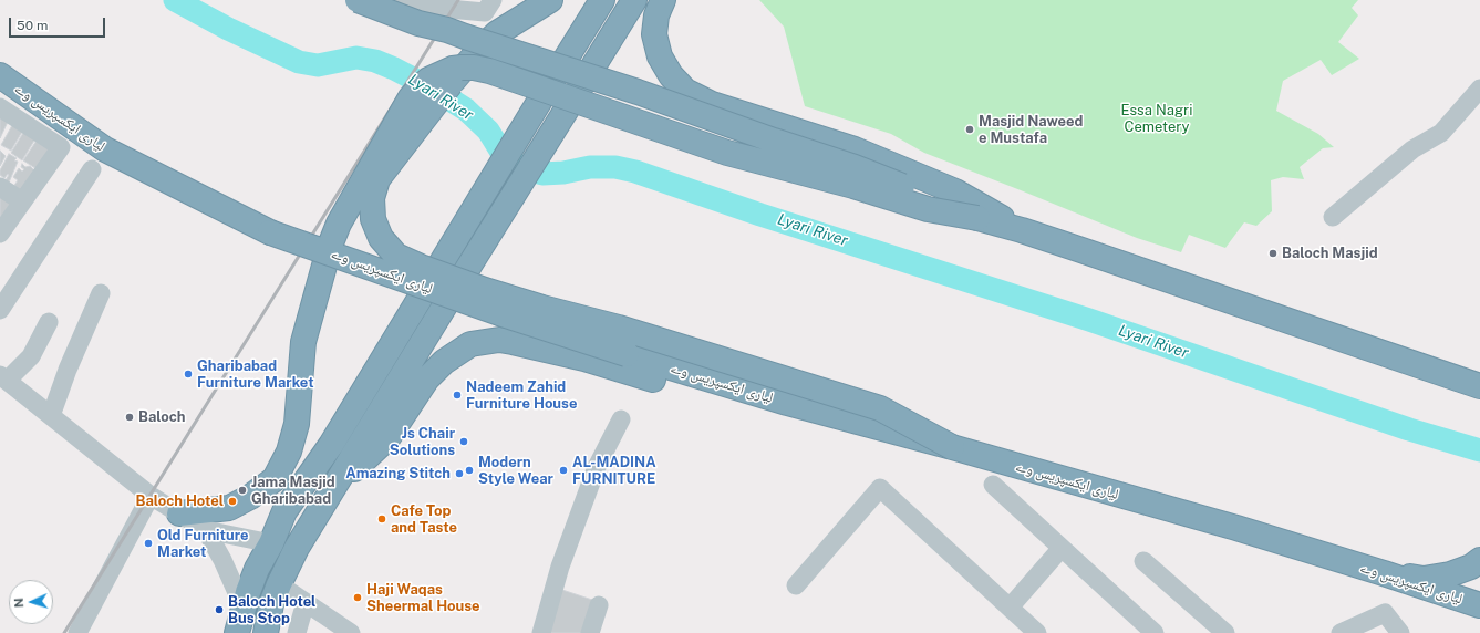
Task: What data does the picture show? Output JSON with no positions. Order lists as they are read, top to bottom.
{
  "streets": {
    "highway": ["لیاری ایکسپریس وے"]
  },
  "water": ["Lyari River"],
  "parks": ["Essa Nagri Cemetery"],
  "places": [
    "Masjid Naweed e Mustafa",
    "Baloch Masjid",
    "Gharibabad Furniture Market",
    "Nadeem Zahid Furniture House",
    "Baloch",
    "Js Chair Solutions",
    "Modern Style Wear",
    "AL-MADINA FURNITURE",
    "Amazing Stitch",
    "Jama Masjid Gharibabad",
    "Baloch Hotel",
    "Cafe Top and Taste",
    "Old Furniture Market",
    "Haji Waqas Sheermal House",
    "Baloch Hotel Bus Stop"
  ],
  "scale_bar": "50 m",
  "north": "left"
}
